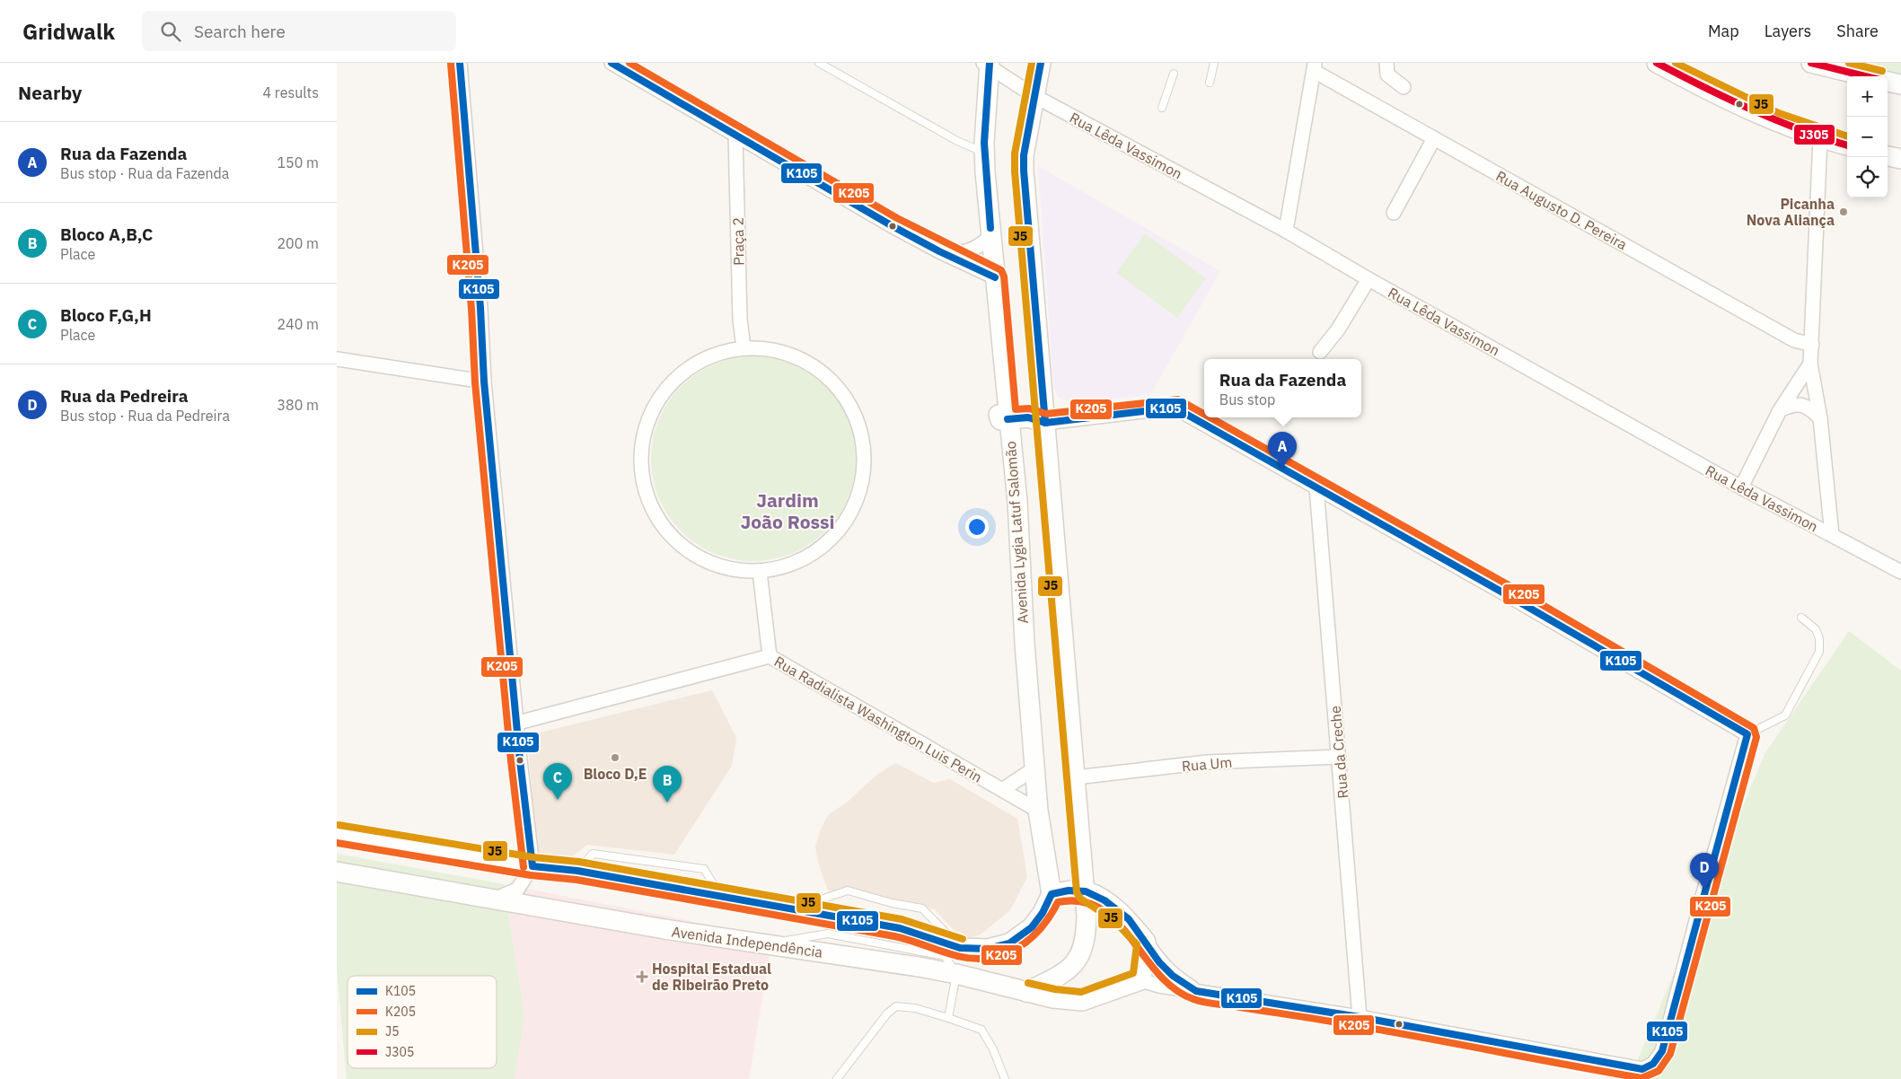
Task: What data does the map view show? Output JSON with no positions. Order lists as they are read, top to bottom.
{
  "streets": {
    "main road": ["Avenida Lygia Latuf Salomão", "Avenida Independência"],
    "street": [
      "Rua Lêda Vassimon",
      "Rua Augusto D. Pereira",
      "Praça 2",
      "Rua Radialista Washington Luis Perin",
      "Rua da Creche",
      "Rua Um"
    ]
  },
  "crossings": [
    ["Rua Lêda Vassimon", "Avenida Lygia Latuf Salomão"],
    ["Avenida Lygia Latuf Salomão", "Rua Radialista Washington Luis Perin"],
    ["Rua da Creche", "Rua Um"]
  ],
  "districts": ["Jardim João Rossi"],
  "places": {
    "other": ["Picanha Nova Aliança", "Bloco D,E"],
    "health": ["Hospital Estadual de Ribeirão Preto"]
  },
  "lines": [
    "transit line K105",
    "transit line K205",
    "transit line J5",
    "transit line J305"
  ],
  "legend": [
    "K105",
    "K205",
    "J5",
    "J305"
  ],
  "page": {
    "header": "Gridwalk",
    "search": "Search here",
    "nav": ["Map", "Layers", "Share"],
    "heading": ["Nearby", "4 results"],
    "map_buttons": ["+", "−"],
    "list": [
      {
        "mark": "A",
        "name": "Rua da Fazenda",
        "note": "Bus stop · Rua da Fazenda",
        "value": "150 m"
      },
      {
        "mark": "B",
        "name": "Bloco A,B,C",
        "note": "Place",
        "value": "200 m"
      },
      {
        "mark": "C",
        "name": "Bloco F,G,H",
        "note": "Place",
        "value": "240 m"
      },
      {
        "mark": "D",
        "name": "Rua da Pedreira",
        "note": "Bus stop · Rua da Pedreira",
        "value": "380 m"
      }
    ],
    "popup": ["Rua da Fazenda", "Bus stop"],
    "pins": [
      "A",
      "C",
      "B",
      "D"
    ]
  }
}
